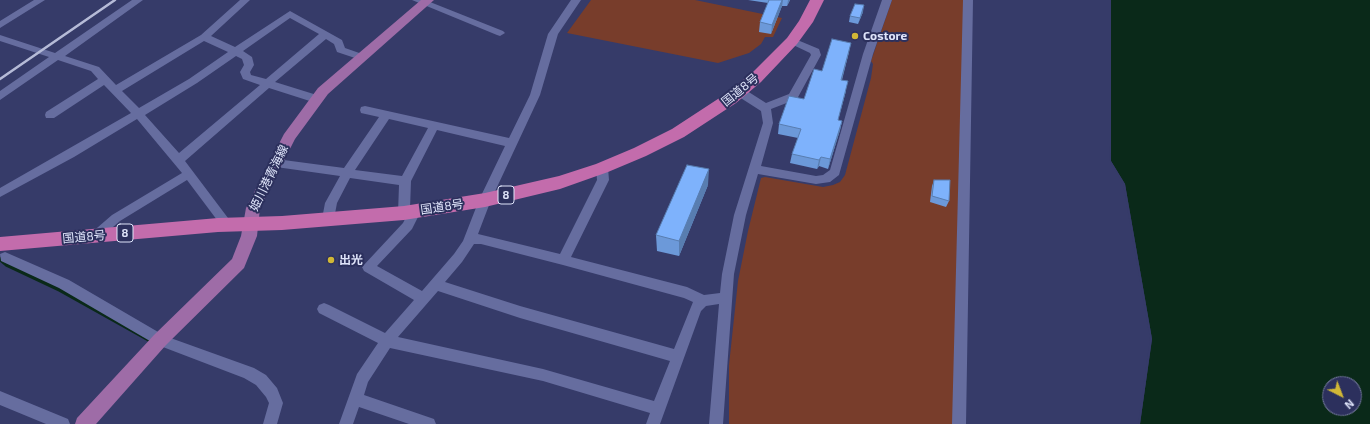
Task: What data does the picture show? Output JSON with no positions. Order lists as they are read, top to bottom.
{
  "streets": {
    "highway": ["国道8号", "8"],
    "main road": ["姫川港青海線"]
  },
  "crossings": [
    ["国道8号", "姫川港青海線"]
  ],
  "places": ["Costore", "出光"],
  "north": "bottom right"
}
